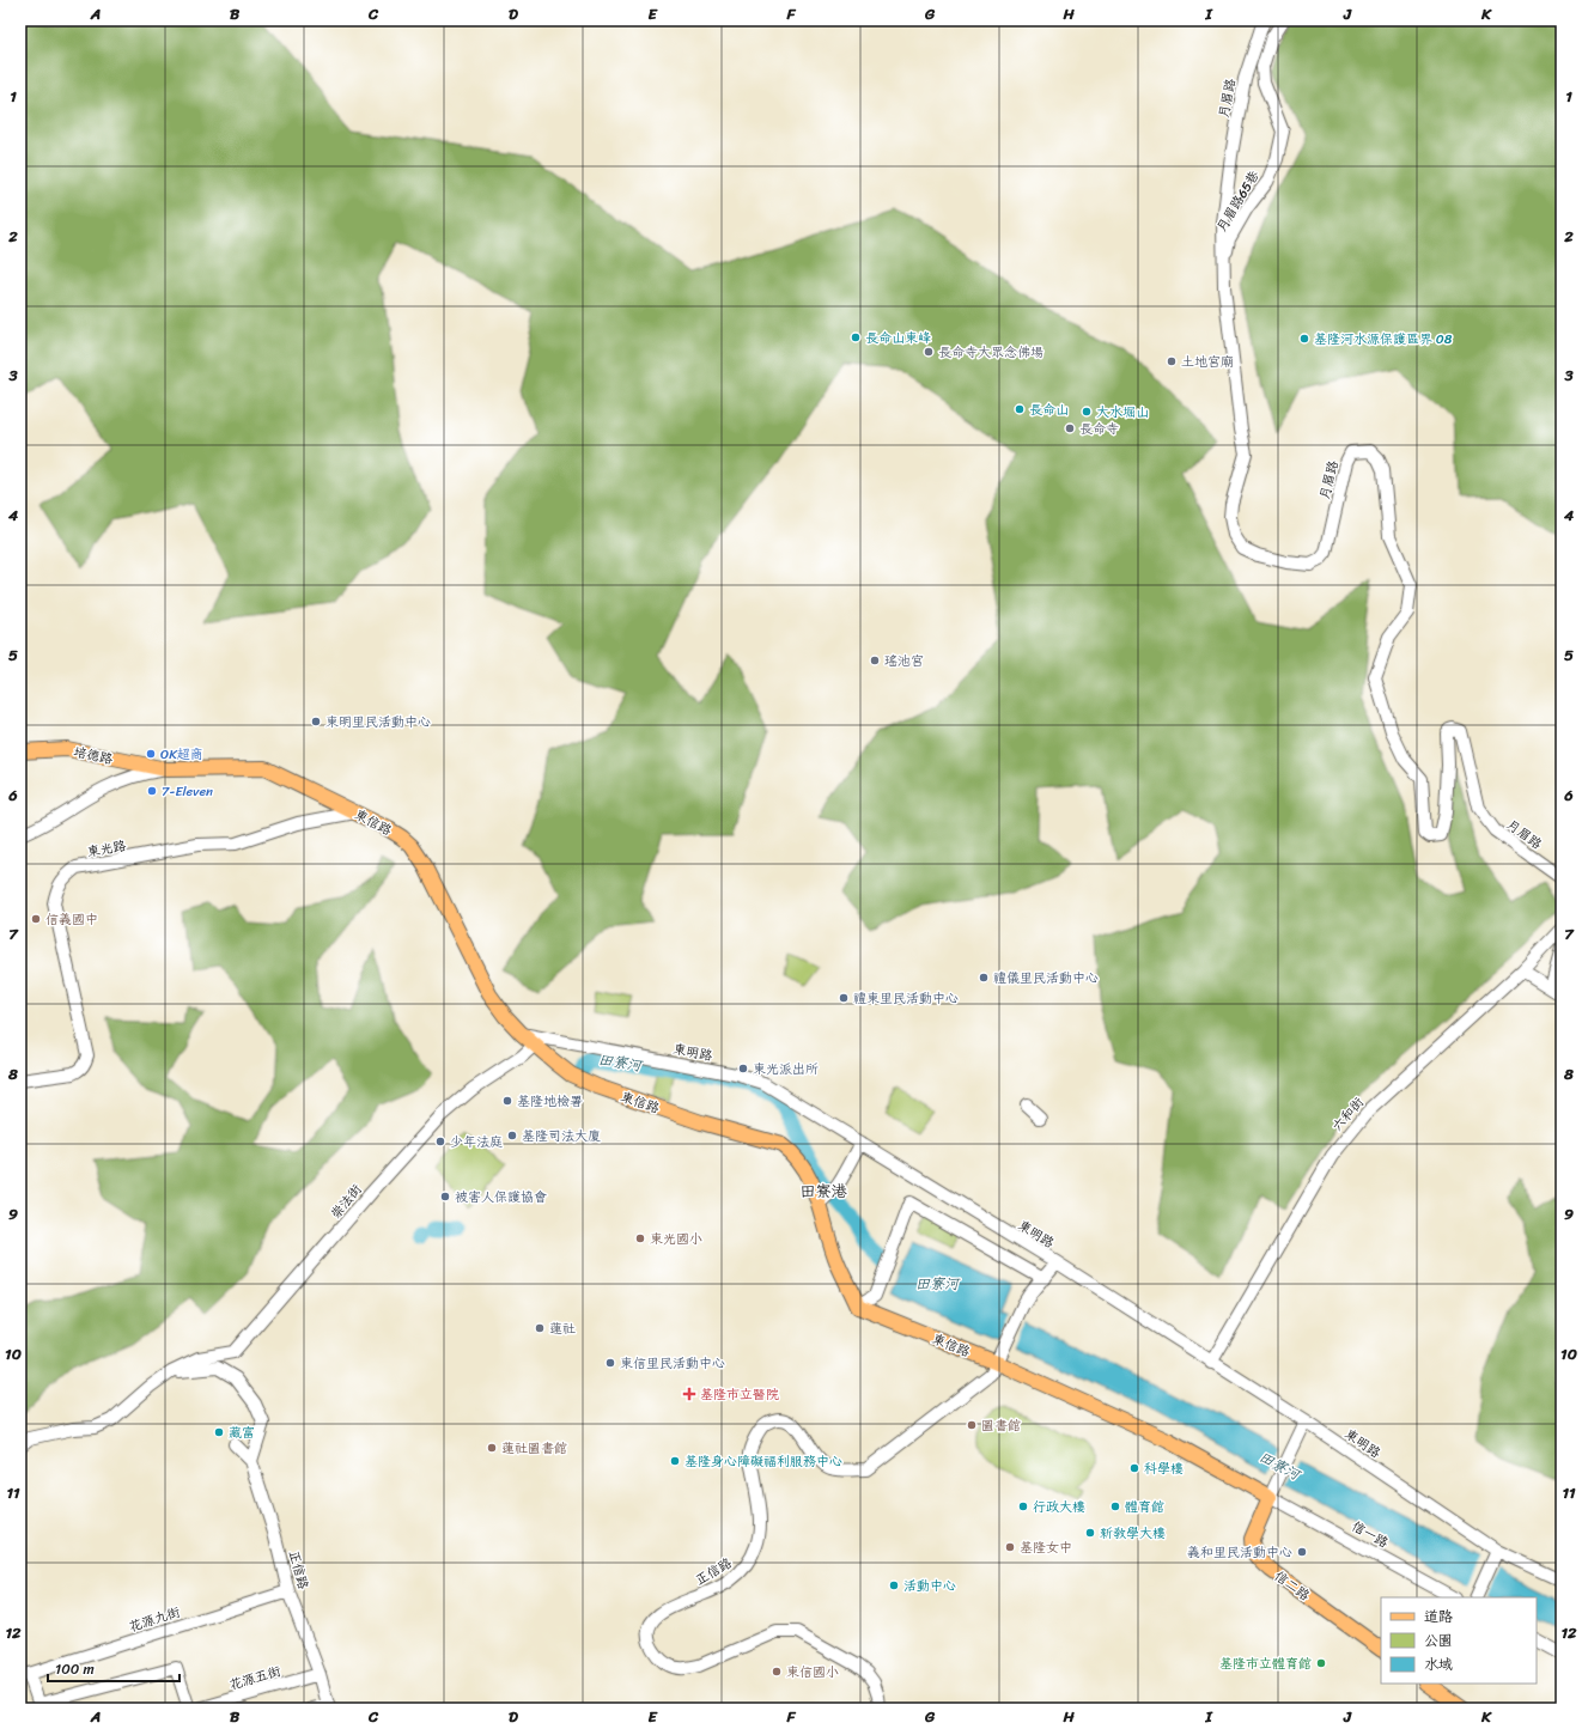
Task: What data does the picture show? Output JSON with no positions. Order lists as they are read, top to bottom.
{
  "streets": {
    "main road": ["培德路", "東信路", "信二路"],
    "street": [
      "月眉路",
      "月眉路65巷",
      "東光路",
      "東明路",
      "六和街",
      "崇法街",
      "信一路",
      "正信路",
      "花源九街",
      "花源五街"
    ]
  },
  "crossings": [
    ["月眉路", "月眉路65巷"],
    ["培德路", "東信路"],
    ["東信路", "東光路"],
    ["東信路", "東明路"],
    ["東信路", "崇法街"],
    ["東信路", "信一路"],
    ["東信路", "正信路"],
    ["東信路", "信二路"],
    ["東明路", "六和街"],
    ["東明路", "崇法街"],
    ["信一路", "信二路"],
    ["正信路", "花源九街"],
    ["正信路", "花源五街"]
  ],
  "districts": ["田寮港"],
  "water": ["田寮河"],
  "places": {
    "other": [
      "長命山東峰",
      "基隆河水源保護區界 08",
      "長命寺大眾念佛場",
      "土地宮廟",
      "長命山",
      "大水堀山",
      "長命寺",
      "瑤池宮",
      "東明里民活動中心",
      "OK超商",
      "7-Eleven",
      "信義國中",
      "禮儀里民活動中心",
      "禮東里民活動中心",
      "東光派出所",
      "基隆地檢署",
      "基隆司法大廈",
      "少年法庭",
      "被害人保護協會",
      "東光國小",
      "蓮社",
      "東信里民活動中心",
      "圖書館",
      "藏富",
      "蓮社圖書館",
      "基隆身心障礙福利服務中心",
      "科學樓",
      "行政大樓",
      "體育館",
      "新教學大樓",
      "基隆女中",
      "義和里民活動中心",
      "活動中心",
      "基隆市立體育館",
      "東信國小"
    ],
    "health": ["基隆市立醫院"]
  },
  "legend": ["道路", "公園", "水域"],
  "scale_bar": "100 m",
  "grid": {
    "columns": [
      "A",
      "B",
      "C",
      "D",
      "E",
      "F",
      "G",
      "H",
      "I",
      "J",
      "K"
    ],
    "rows": [
      "1",
      "2",
      "3",
      "4",
      "5",
      "6",
      "7",
      "8",
      "9",
      "10",
      "11",
      "12"
    ]
  }
}
